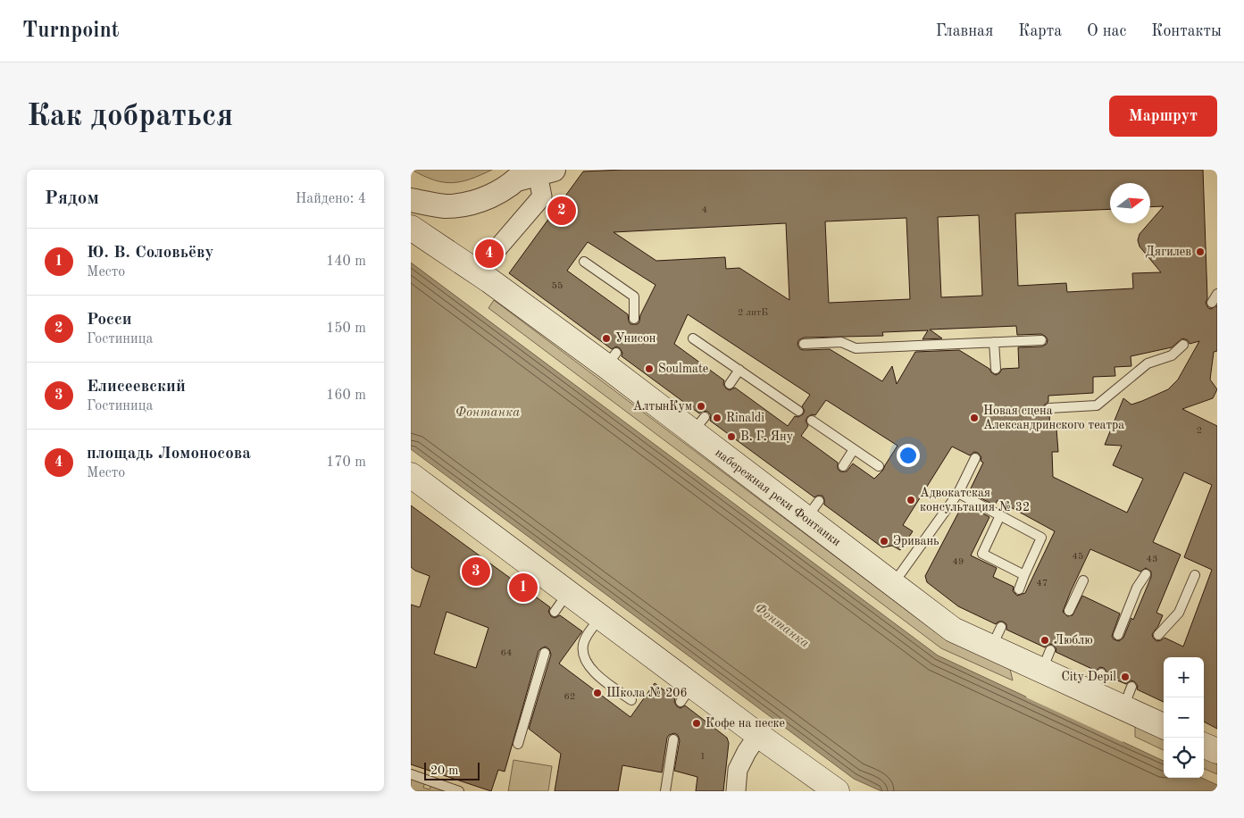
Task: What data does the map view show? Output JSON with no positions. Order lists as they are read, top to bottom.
{
  "streets": {
    "main road": ["набережная реки Фонтанки"]
  },
  "water": ["Фонтанка"],
  "places": [
    "Дягилев",
    "Унисон",
    "Soulmate",
    "АлтынКум",
    "Rinaldi",
    "Новая сцена Александринского театра",
    "В. Г. Яну",
    "Адвокатская консультация № 32",
    "Эривань",
    "Люблю",
    "City Depil",
    "Школа № 206",
    "Кофе на песке"
  ],
  "house_numbers": [
    "4",
    "55",
    "2 литБ",
    "2",
    "45",
    "43",
    "49",
    "47",
    "64",
    "62",
    "1"
  ],
  "scale_bar": "20 m",
  "north": "right",
  "page": {
    "header": "Turnpoint",
    "nav": [
      "Главная",
      "Карта",
      "О нас",
      "Контакты"
    ],
    "buttons": "Маршрут",
    "title": "Как добраться",
    "heading": ["Рядом", "Найдено: 4"],
    "pins": [
      "2",
      "4",
      "3",
      "1"
    ],
    "list": [
      {
        "mark": "1",
        "name": "Ю. В. Соловьёву",
        "note": "Место",
        "value": "140 m"
      },
      {
        "mark": "2",
        "name": "Росси",
        "note": "Гостиница",
        "value": "150 m"
      },
      {
        "mark": "3",
        "name": "Елисеевский",
        "note": "Гостиница",
        "value": "160 m"
      },
      {
        "mark": "4",
        "name": "площадь Ломоносова",
        "note": "Место",
        "value": "170 m"
      }
    ],
    "map_buttons": ["+", "−"],
    "scale": "20 m"
  }
}
